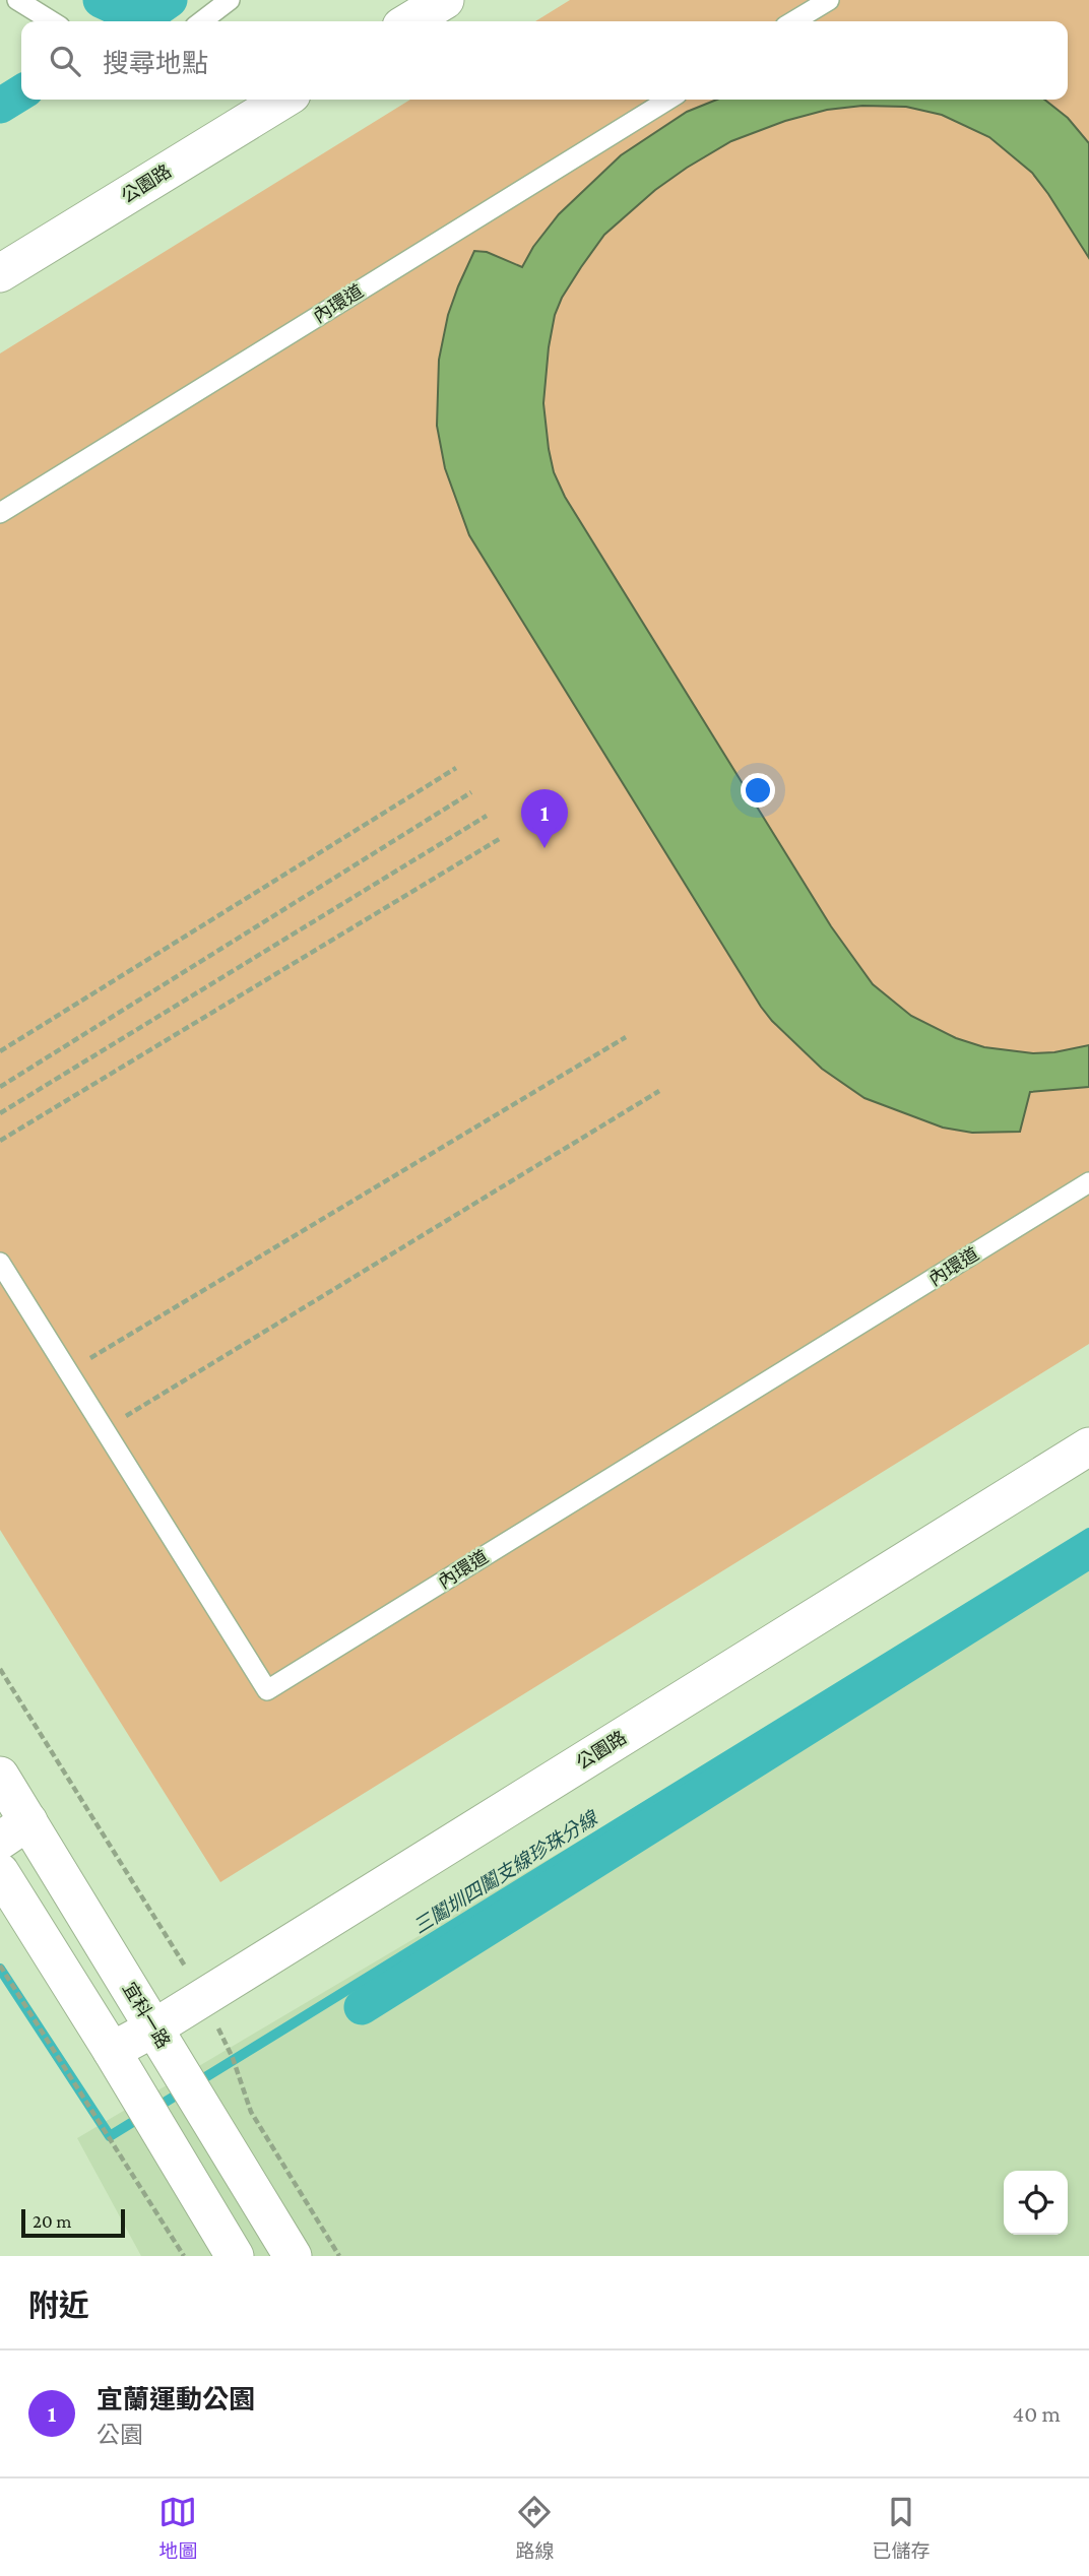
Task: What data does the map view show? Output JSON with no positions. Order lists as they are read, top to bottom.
{
  "streets": {
    "street": ["公園路", "宜科一路"],
    "lane": ["內環道"]
  },
  "crossings": [
    ["公園路", "宜科一路"]
  ],
  "water": ["三鬮圳四鬮支線珍珠分線"],
  "scale_bar": "20 m",
  "page": {
    "search": "搜尋地點",
    "pins": "1",
    "scale": "20 m",
    "heading": "附近",
    "list": [
      {
        "mark": "1",
        "name": "宜蘭運動公園",
        "note": "公園",
        "value": "40 m"
      }
    ],
    "nav": ["地圖", "路線", "已儲存"]
  }
}
